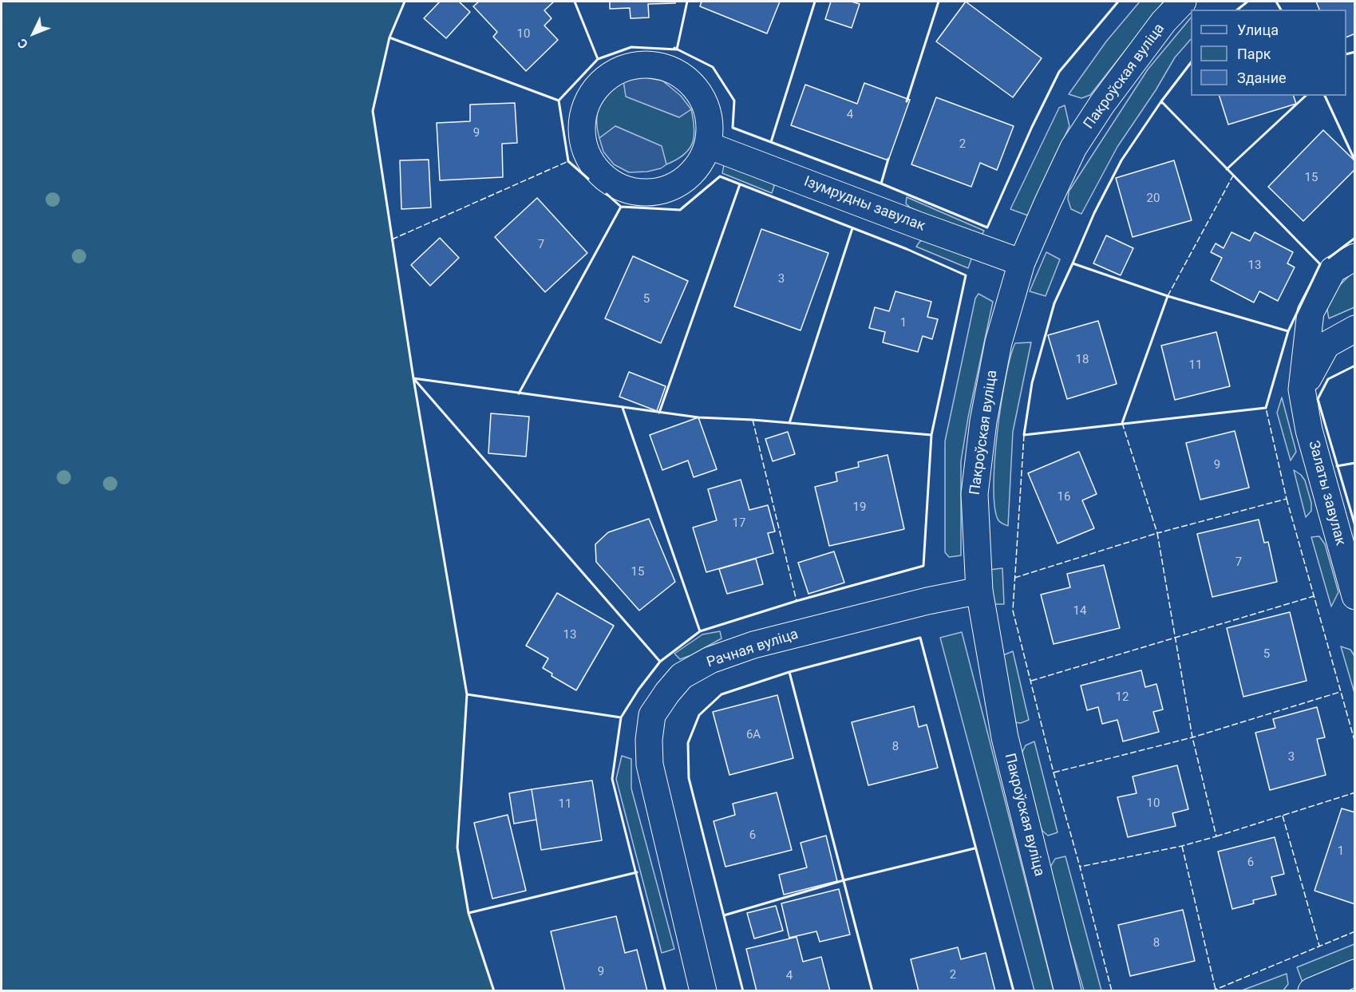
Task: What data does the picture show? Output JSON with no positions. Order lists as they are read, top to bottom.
{
  "streets": {
    "street": [
      "Пакроўская вуліца",
      "Ізумрудны завулак",
      "Залаты завулак",
      "Рачная вуліца"
    ]
  },
  "crossings": [
    ["Пакроўская вуліца", "Ізумрудны завулак"],
    ["Пакроўская вуліца", "Рачная вуліца"]
  ],
  "house_numbers": [
    "10",
    "4",
    "9",
    "2",
    "15",
    "20",
    "7",
    "13",
    "3",
    "5",
    "1",
    "18",
    "11",
    "9",
    "16",
    "19",
    "17",
    "7",
    "15",
    "14",
    "13",
    "5",
    "12",
    "6А",
    "8",
    "3",
    "10",
    "11",
    "6",
    "1",
    "6",
    "8",
    "9",
    "2",
    "4"
  ],
  "legend": ["Улица", "Парк", "Здание"],
  "north": "bottom left"
}
